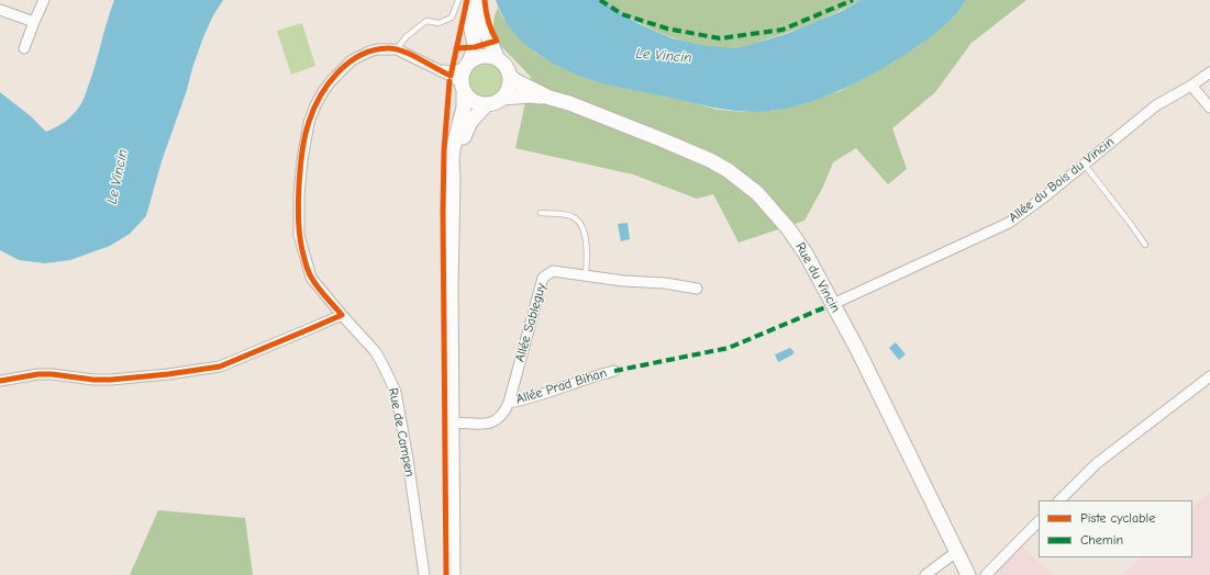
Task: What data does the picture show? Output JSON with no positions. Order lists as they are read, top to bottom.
{
  "streets": {
    "main road": ["Rue du Vincin"],
    "street": [
      "Allée du Bois du Vincin",
      "Allée Sableguy",
      "Allée Prad Bihan",
      "Rue de Campen"
    ]
  },
  "crossings": [
    ["Allée du Bois du Vincin", "Rue du Vincin"],
    ["Rue du Vincin", "Rue de Campen"],
    ["Allée Sableguy", "Allée Prad Bihan"]
  ],
  "water": ["Le Vincin"],
  "legend": ["Piste cyclable", "Chemin"]
}
